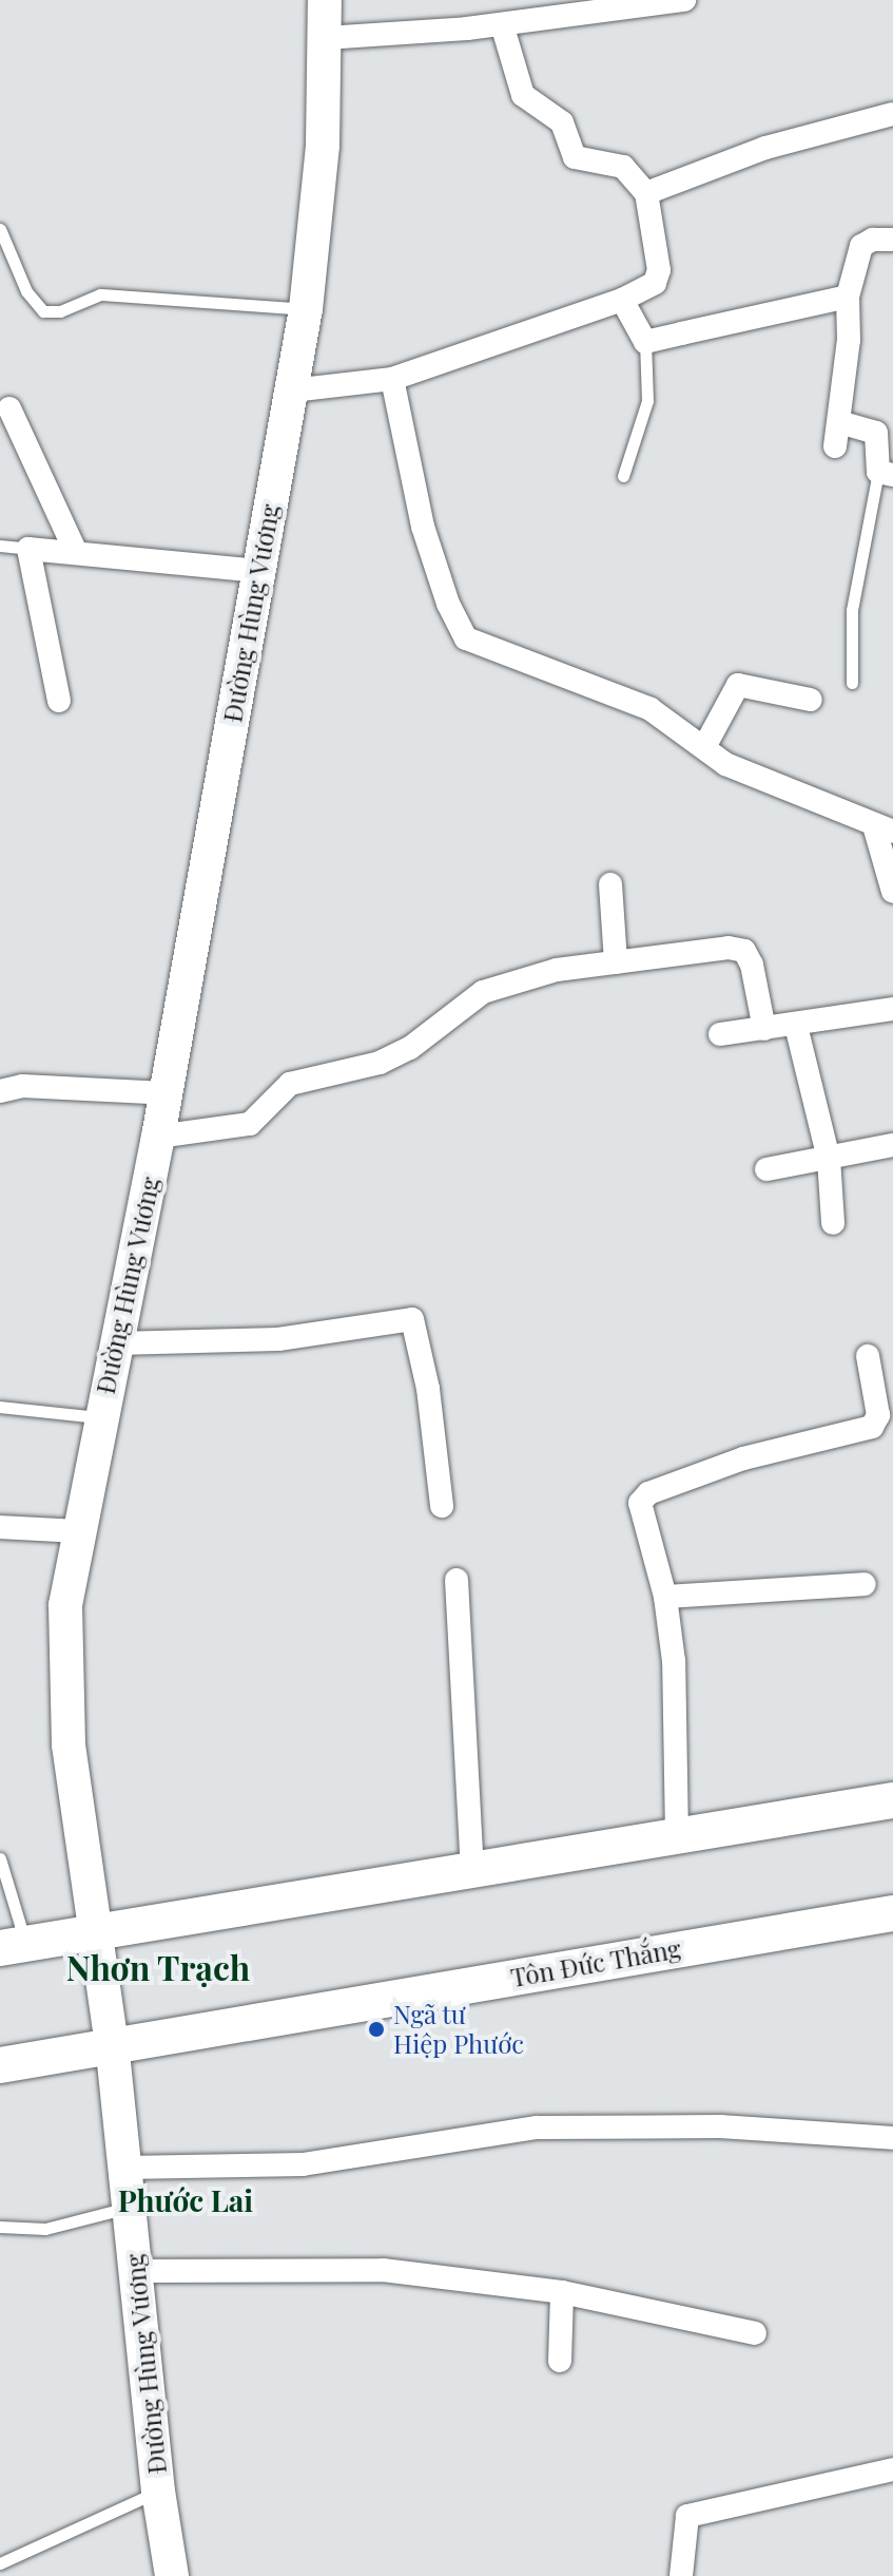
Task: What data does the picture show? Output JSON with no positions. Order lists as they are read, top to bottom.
{
  "streets": {
    "main road": ["Tôn Đức Thắng"],
    "street": ["Đường Hùng Vương"]
  },
  "crossings": [
    ["Đường Hùng Vương", "Tôn Đức Thắng"]
  ],
  "districts": ["Nhơn Trạch", "Phước Lai"],
  "places": ["Ngã tư Hiệp Phước"]
}
